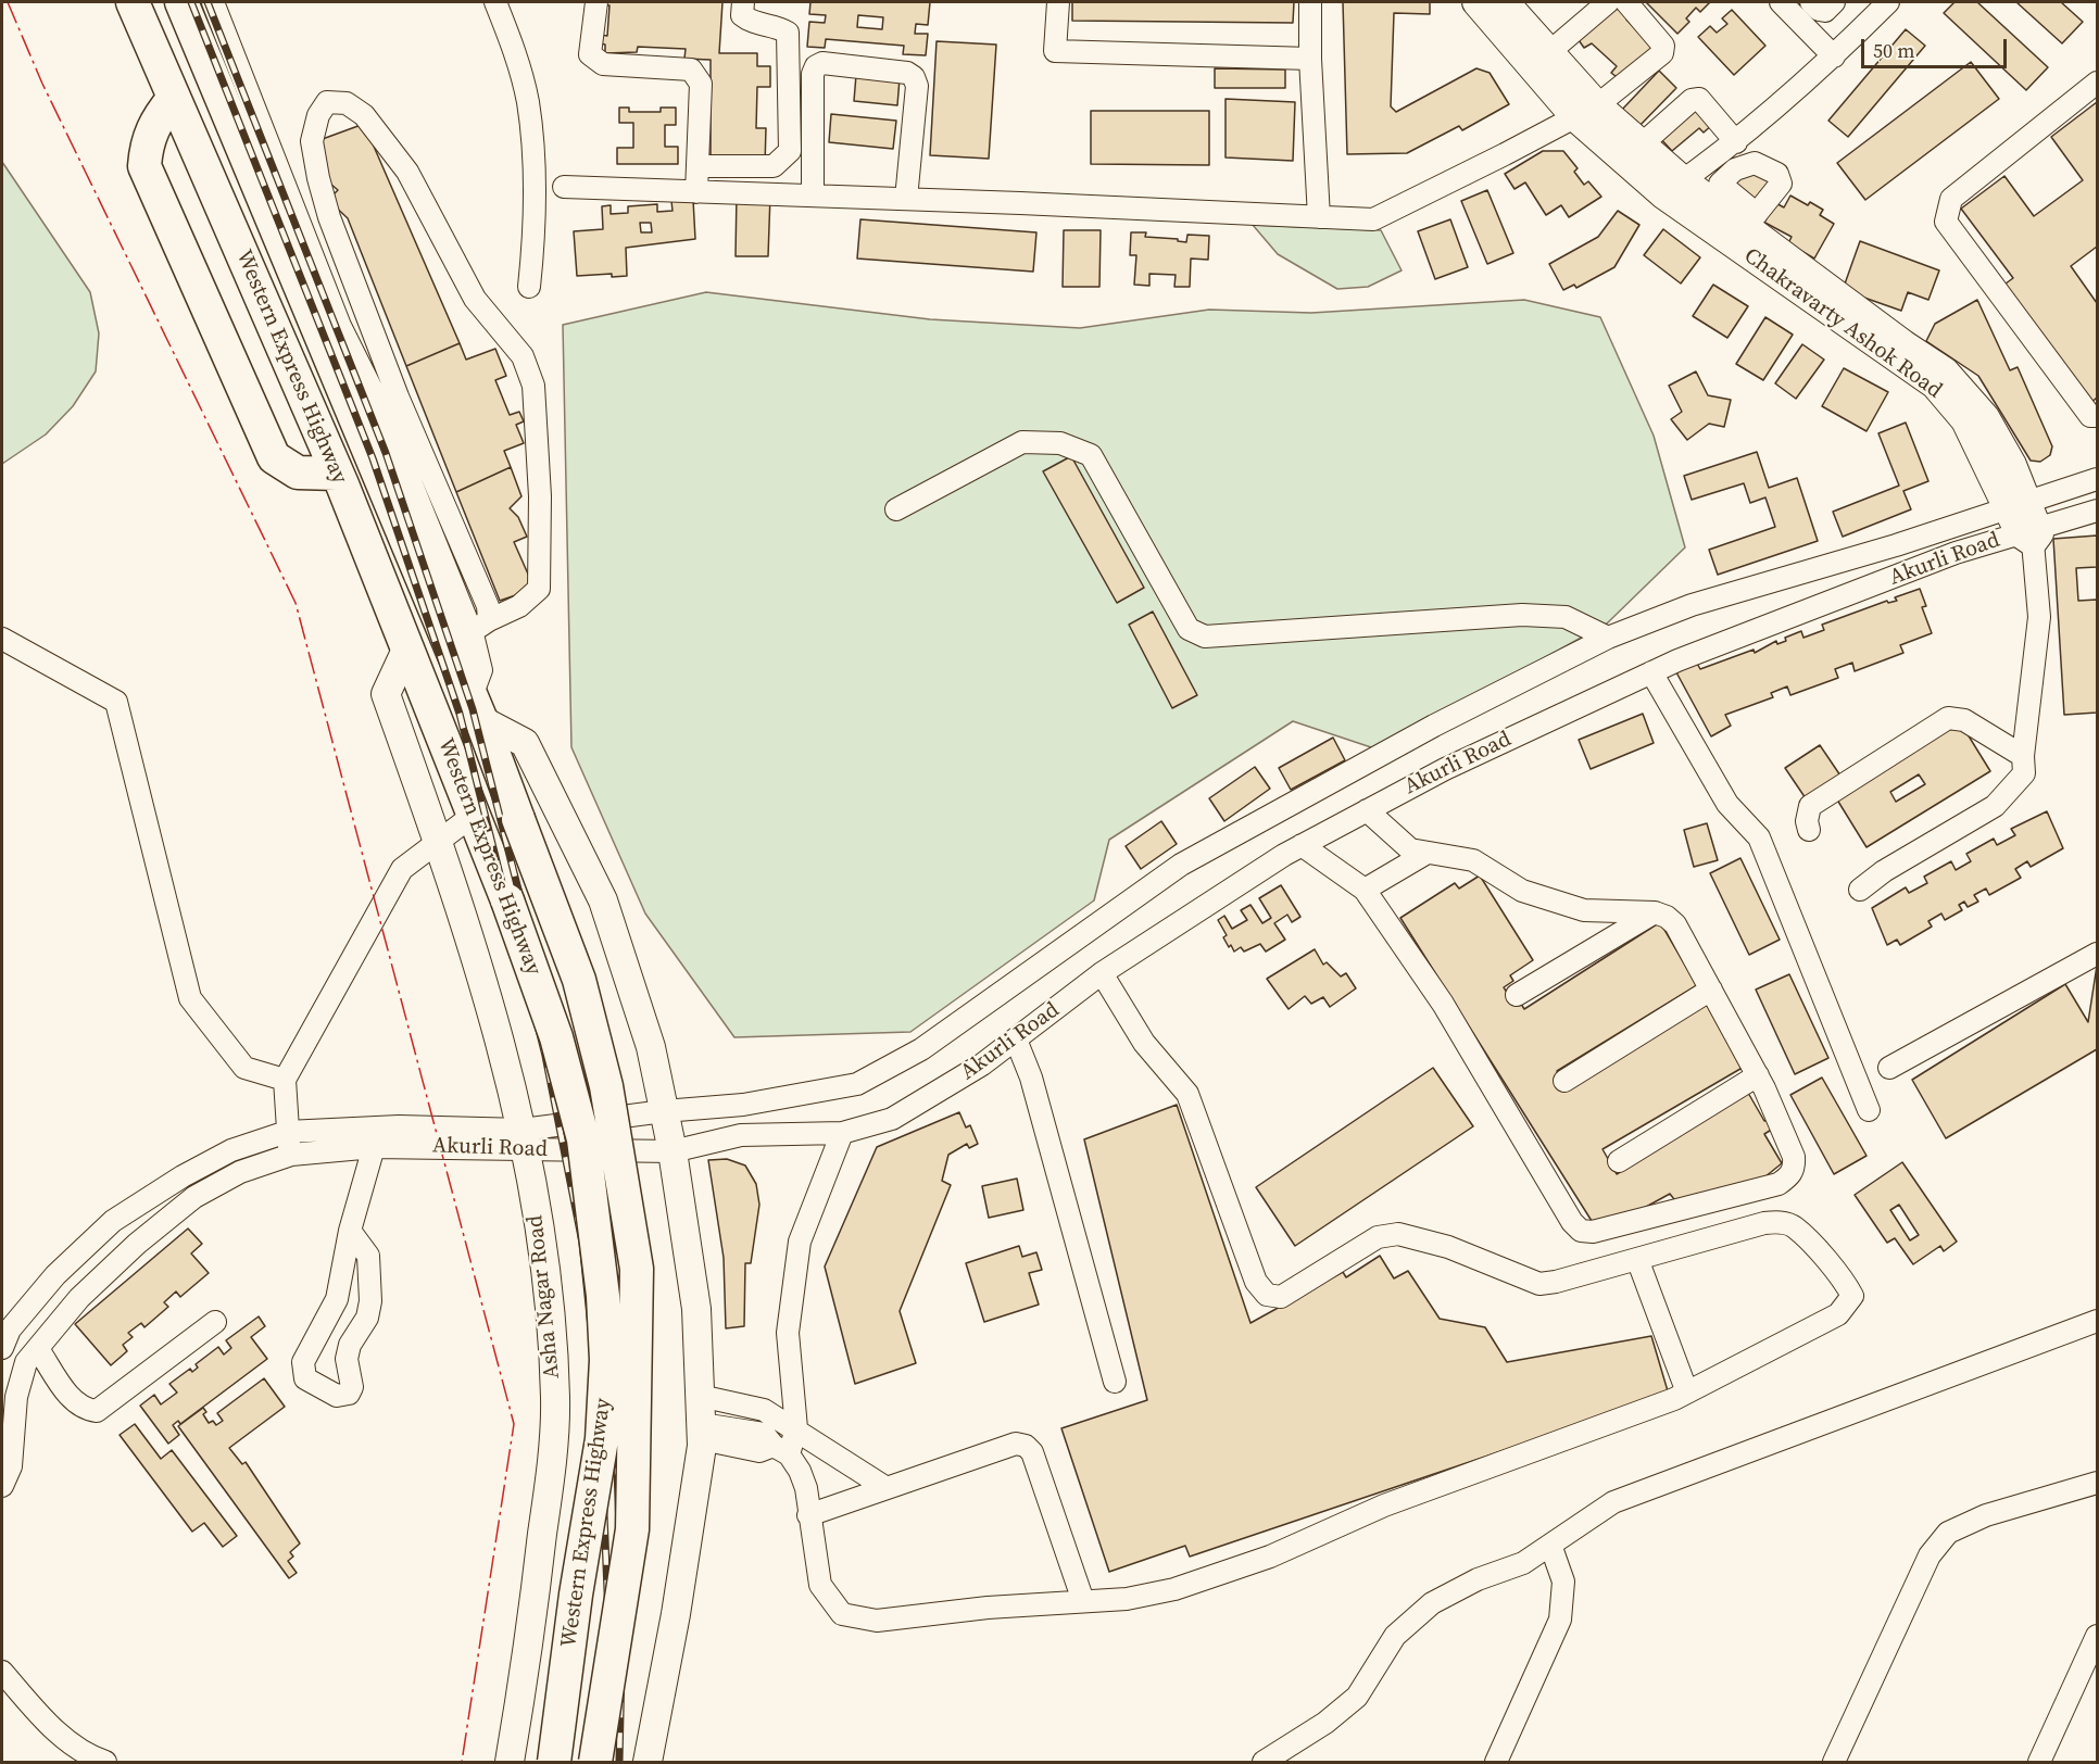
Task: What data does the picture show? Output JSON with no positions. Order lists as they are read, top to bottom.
{
  "streets": {
    "highway": ["Western Express Highway"],
    "main road": ["Chakravarty Ashok Road", "Asha Nagar Road"],
    "street": ["Akurli Road"]
  },
  "crossings": [
    ["Chakravarty Ashok Road", "Akurli Road"],
    ["Western Express Highway", "Asha Nagar Road"],
    ["Akurli Road", "Asha Nagar Road"]
  ],
  "scale_bar": "50 m"
}
